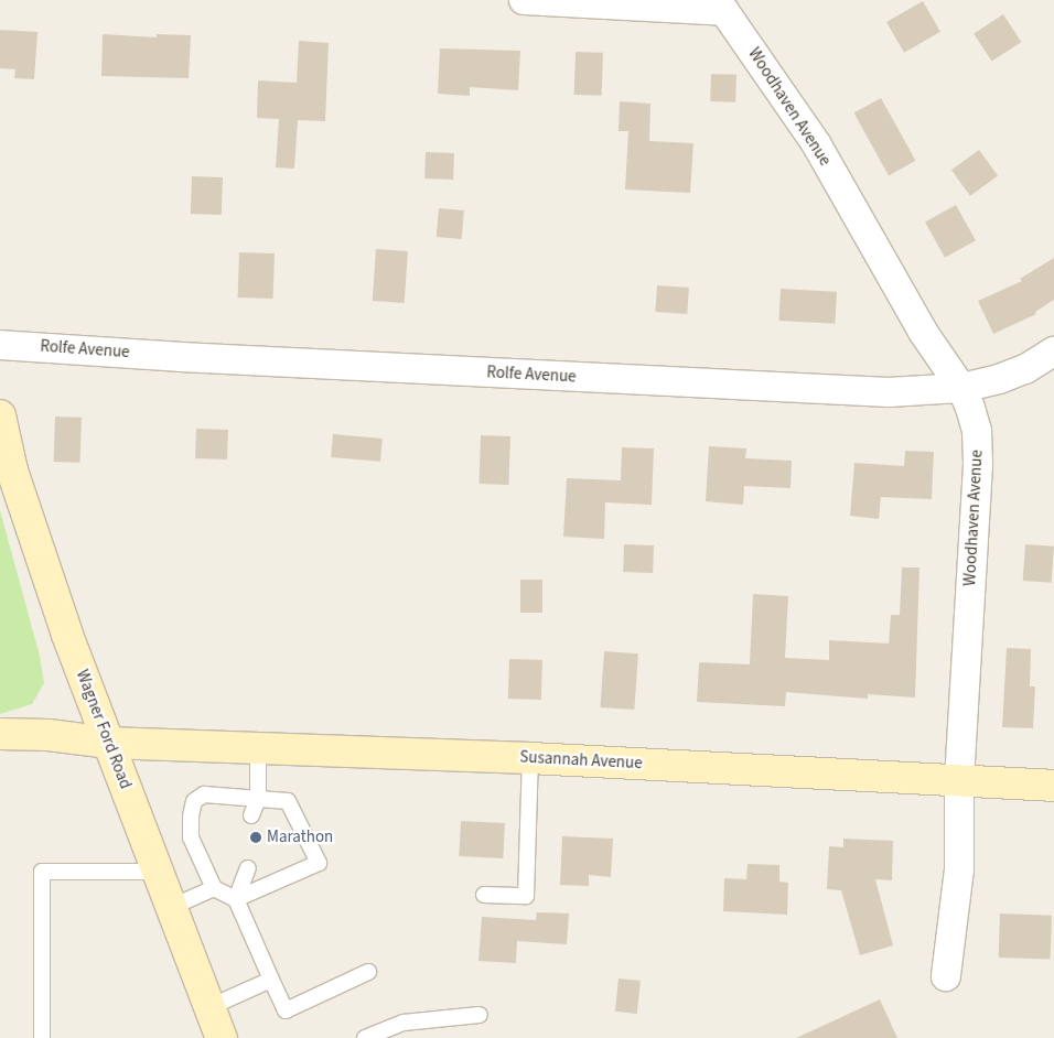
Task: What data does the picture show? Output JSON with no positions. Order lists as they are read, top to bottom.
{
  "streets": {
    "street": [
      "Woodhaven Avenue",
      "Rolfe Avenue",
      "Wagner Ford Road",
      "Susannah Avenue"
    ]
  },
  "crossings": [
    ["Woodhaven Avenue", "Rolfe Avenue"],
    ["Woodhaven Avenue", "Susannah Avenue"],
    ["Wagner Ford Road", "Susannah Avenue"]
  ],
  "places": ["Marathon"]
}
